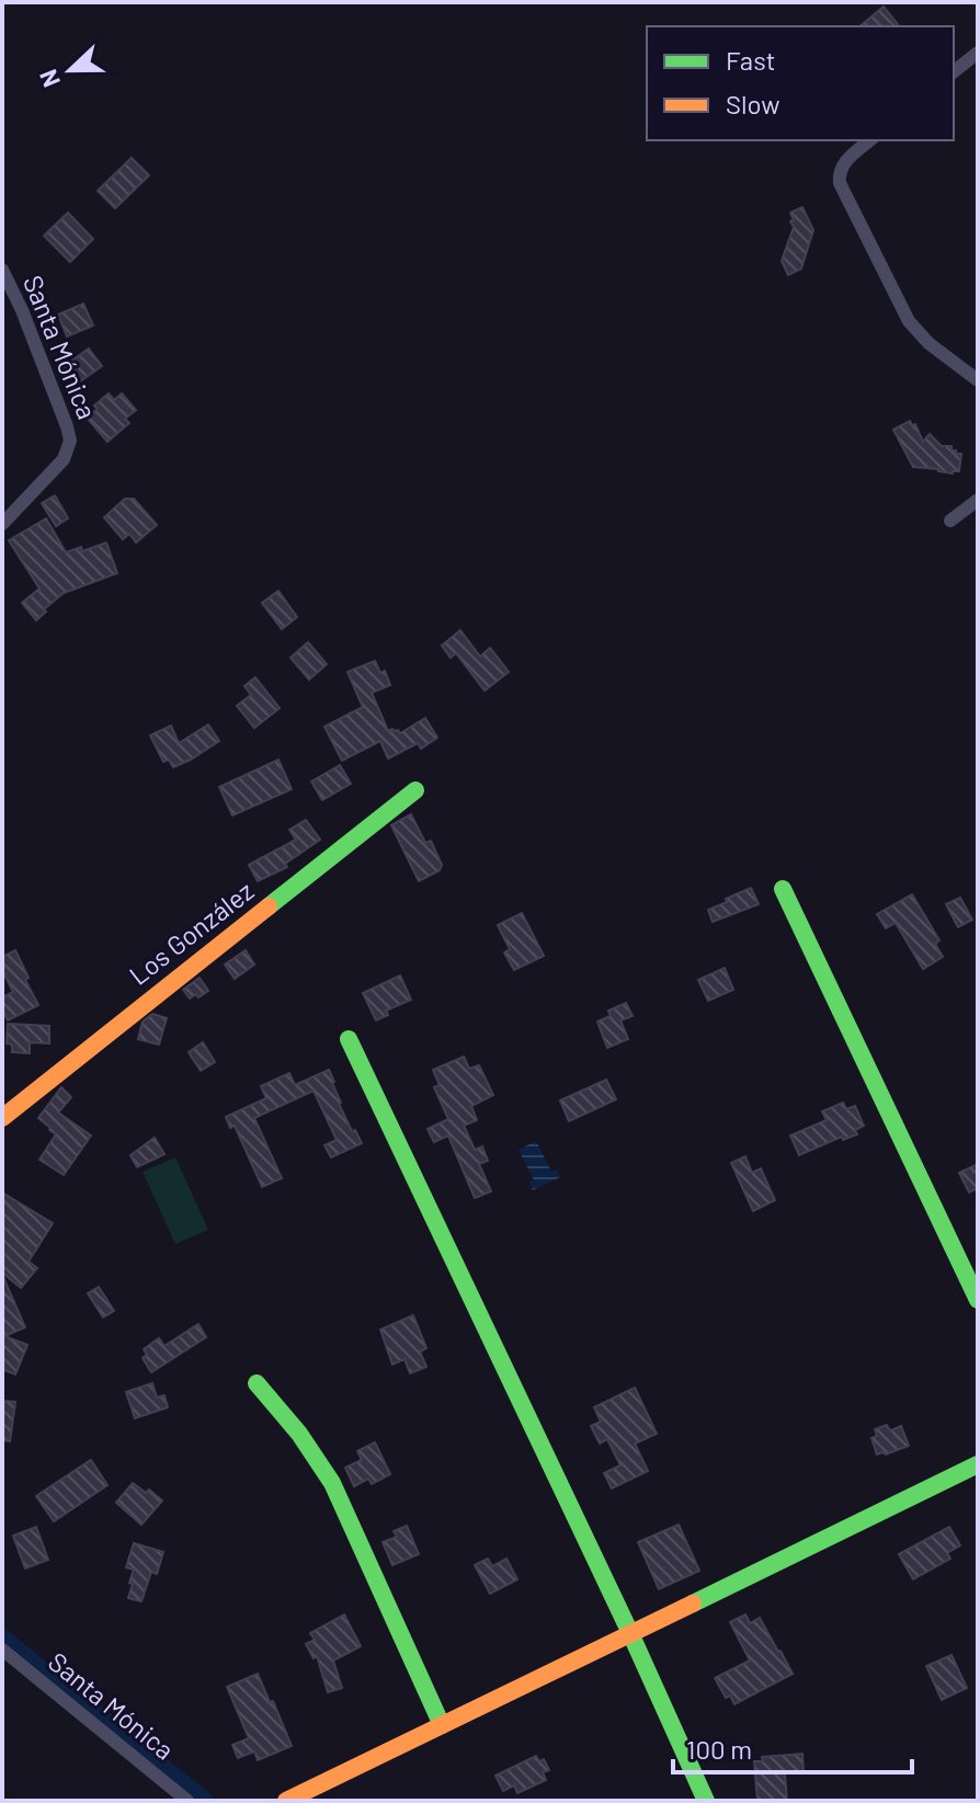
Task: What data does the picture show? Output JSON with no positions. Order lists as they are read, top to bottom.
{
  "streets": {
    "street": ["Santa Mónica", "Los González"]
  },
  "legend": ["Fast", "Slow"],
  "scale_bar": "100 m",
  "north": "left"
}
